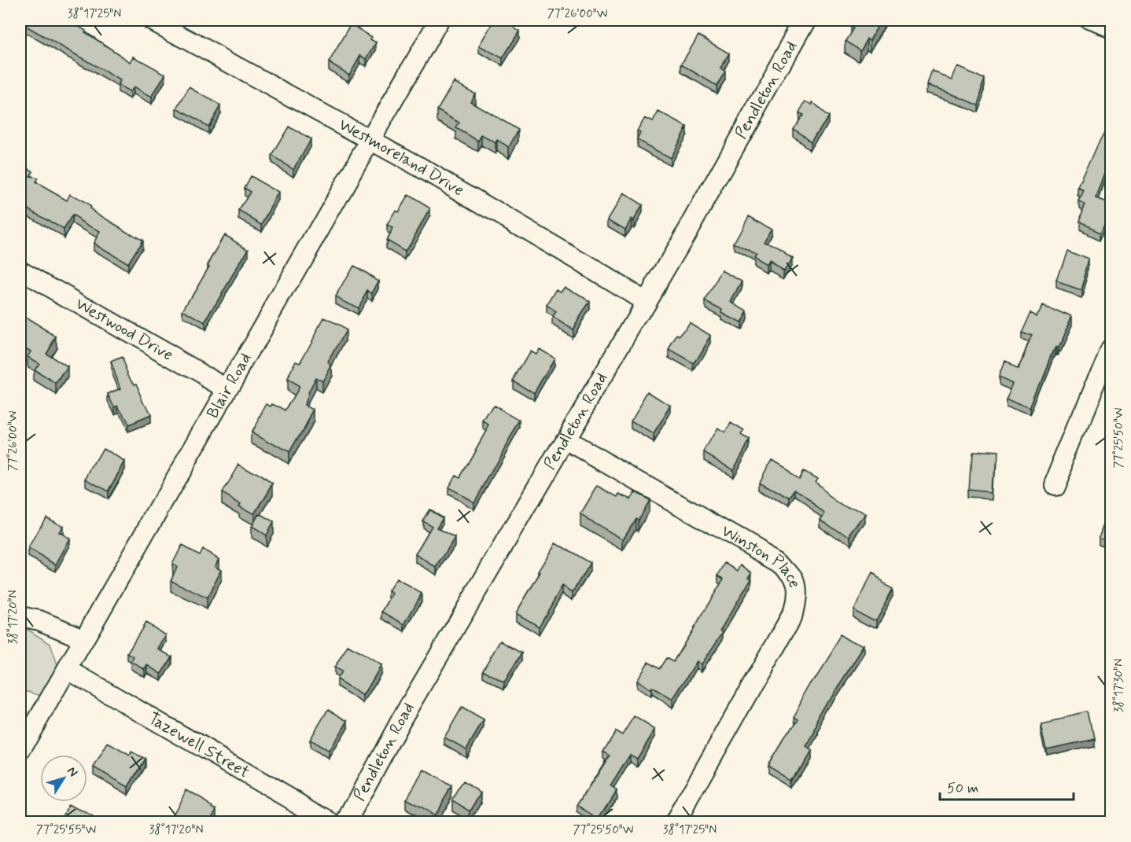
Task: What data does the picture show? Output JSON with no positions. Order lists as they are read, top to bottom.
{
  "streets": {
    "street": [
      "Pendleton Road",
      "Westmoreland Drive",
      "Westwood Drive",
      "Blair Road",
      "Winston Place",
      "Tazewell Street"
    ]
  },
  "crossings": [
    ["Pendleton Road", "Westmoreland Drive"],
    ["Pendleton Road", "Winston Place"],
    ["Westmoreland Drive", "Blair Road"],
    ["Westwood Drive", "Blair Road"],
    ["Blair Road", "Tazewell Street"]
  ],
  "scale_bar": "50 m",
  "north": "top right",
  "coordinates": [
    "38°17'25\"N",
    "77°26'00\"W",
    "77°25'50\"W",
    "38°17'20\"N",
    "38°17'30\"N",
    "77°25'55\"W"
  ]
}
